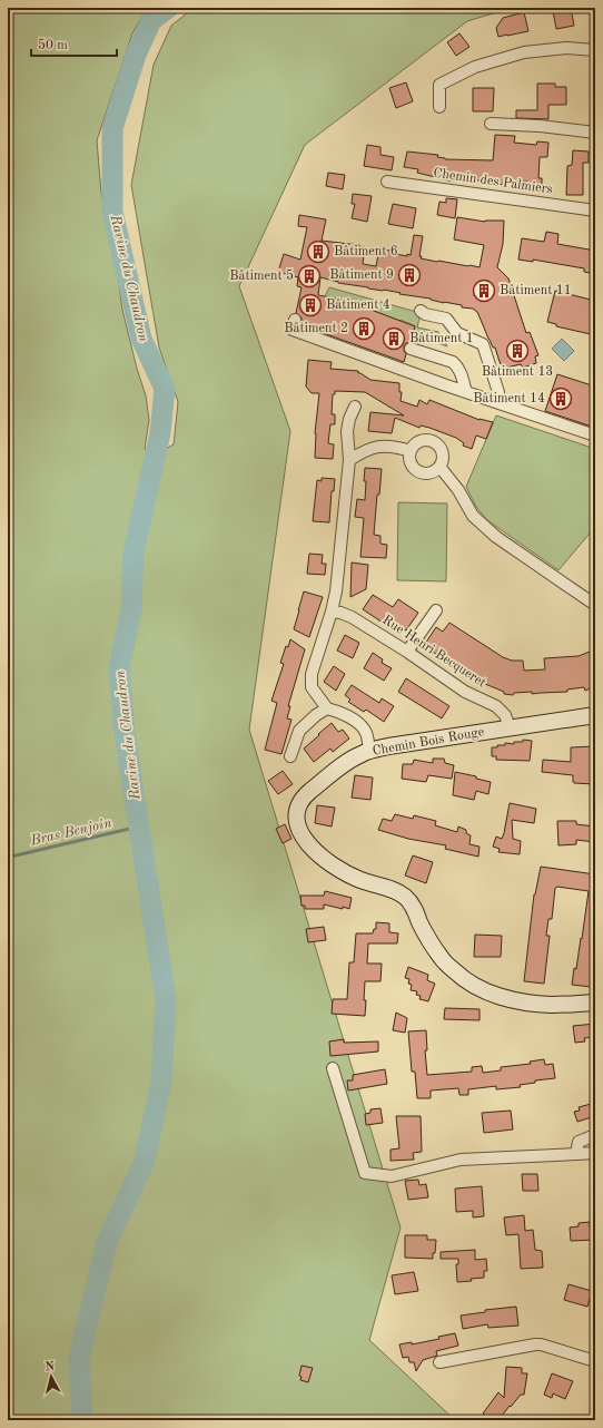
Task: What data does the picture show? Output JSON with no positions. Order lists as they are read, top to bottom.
{
  "streets": {
    "street": ["Chemin des Palmiers", "Rue Henri Becqueret", "Chemin Bois Rouge"]
  },
  "crossings": [
    ["Rue Henri Becqueret", "Chemin Bois Rouge"]
  ],
  "water": ["Ravine du Chaudron", "Bras Benjoin"],
  "places": {
    "building": [
      "Bâtiment 6",
      "Bâtiment 9",
      "Bâtiment 5",
      "Bâtiment 11",
      "Bâtiment 4",
      "Bâtiment 2",
      "Bâtiment 1",
      "Bâtiment 13",
      "Bâtiment 14"
    ]
  },
  "scale_bar": "50 m",
  "north": "top"
}
